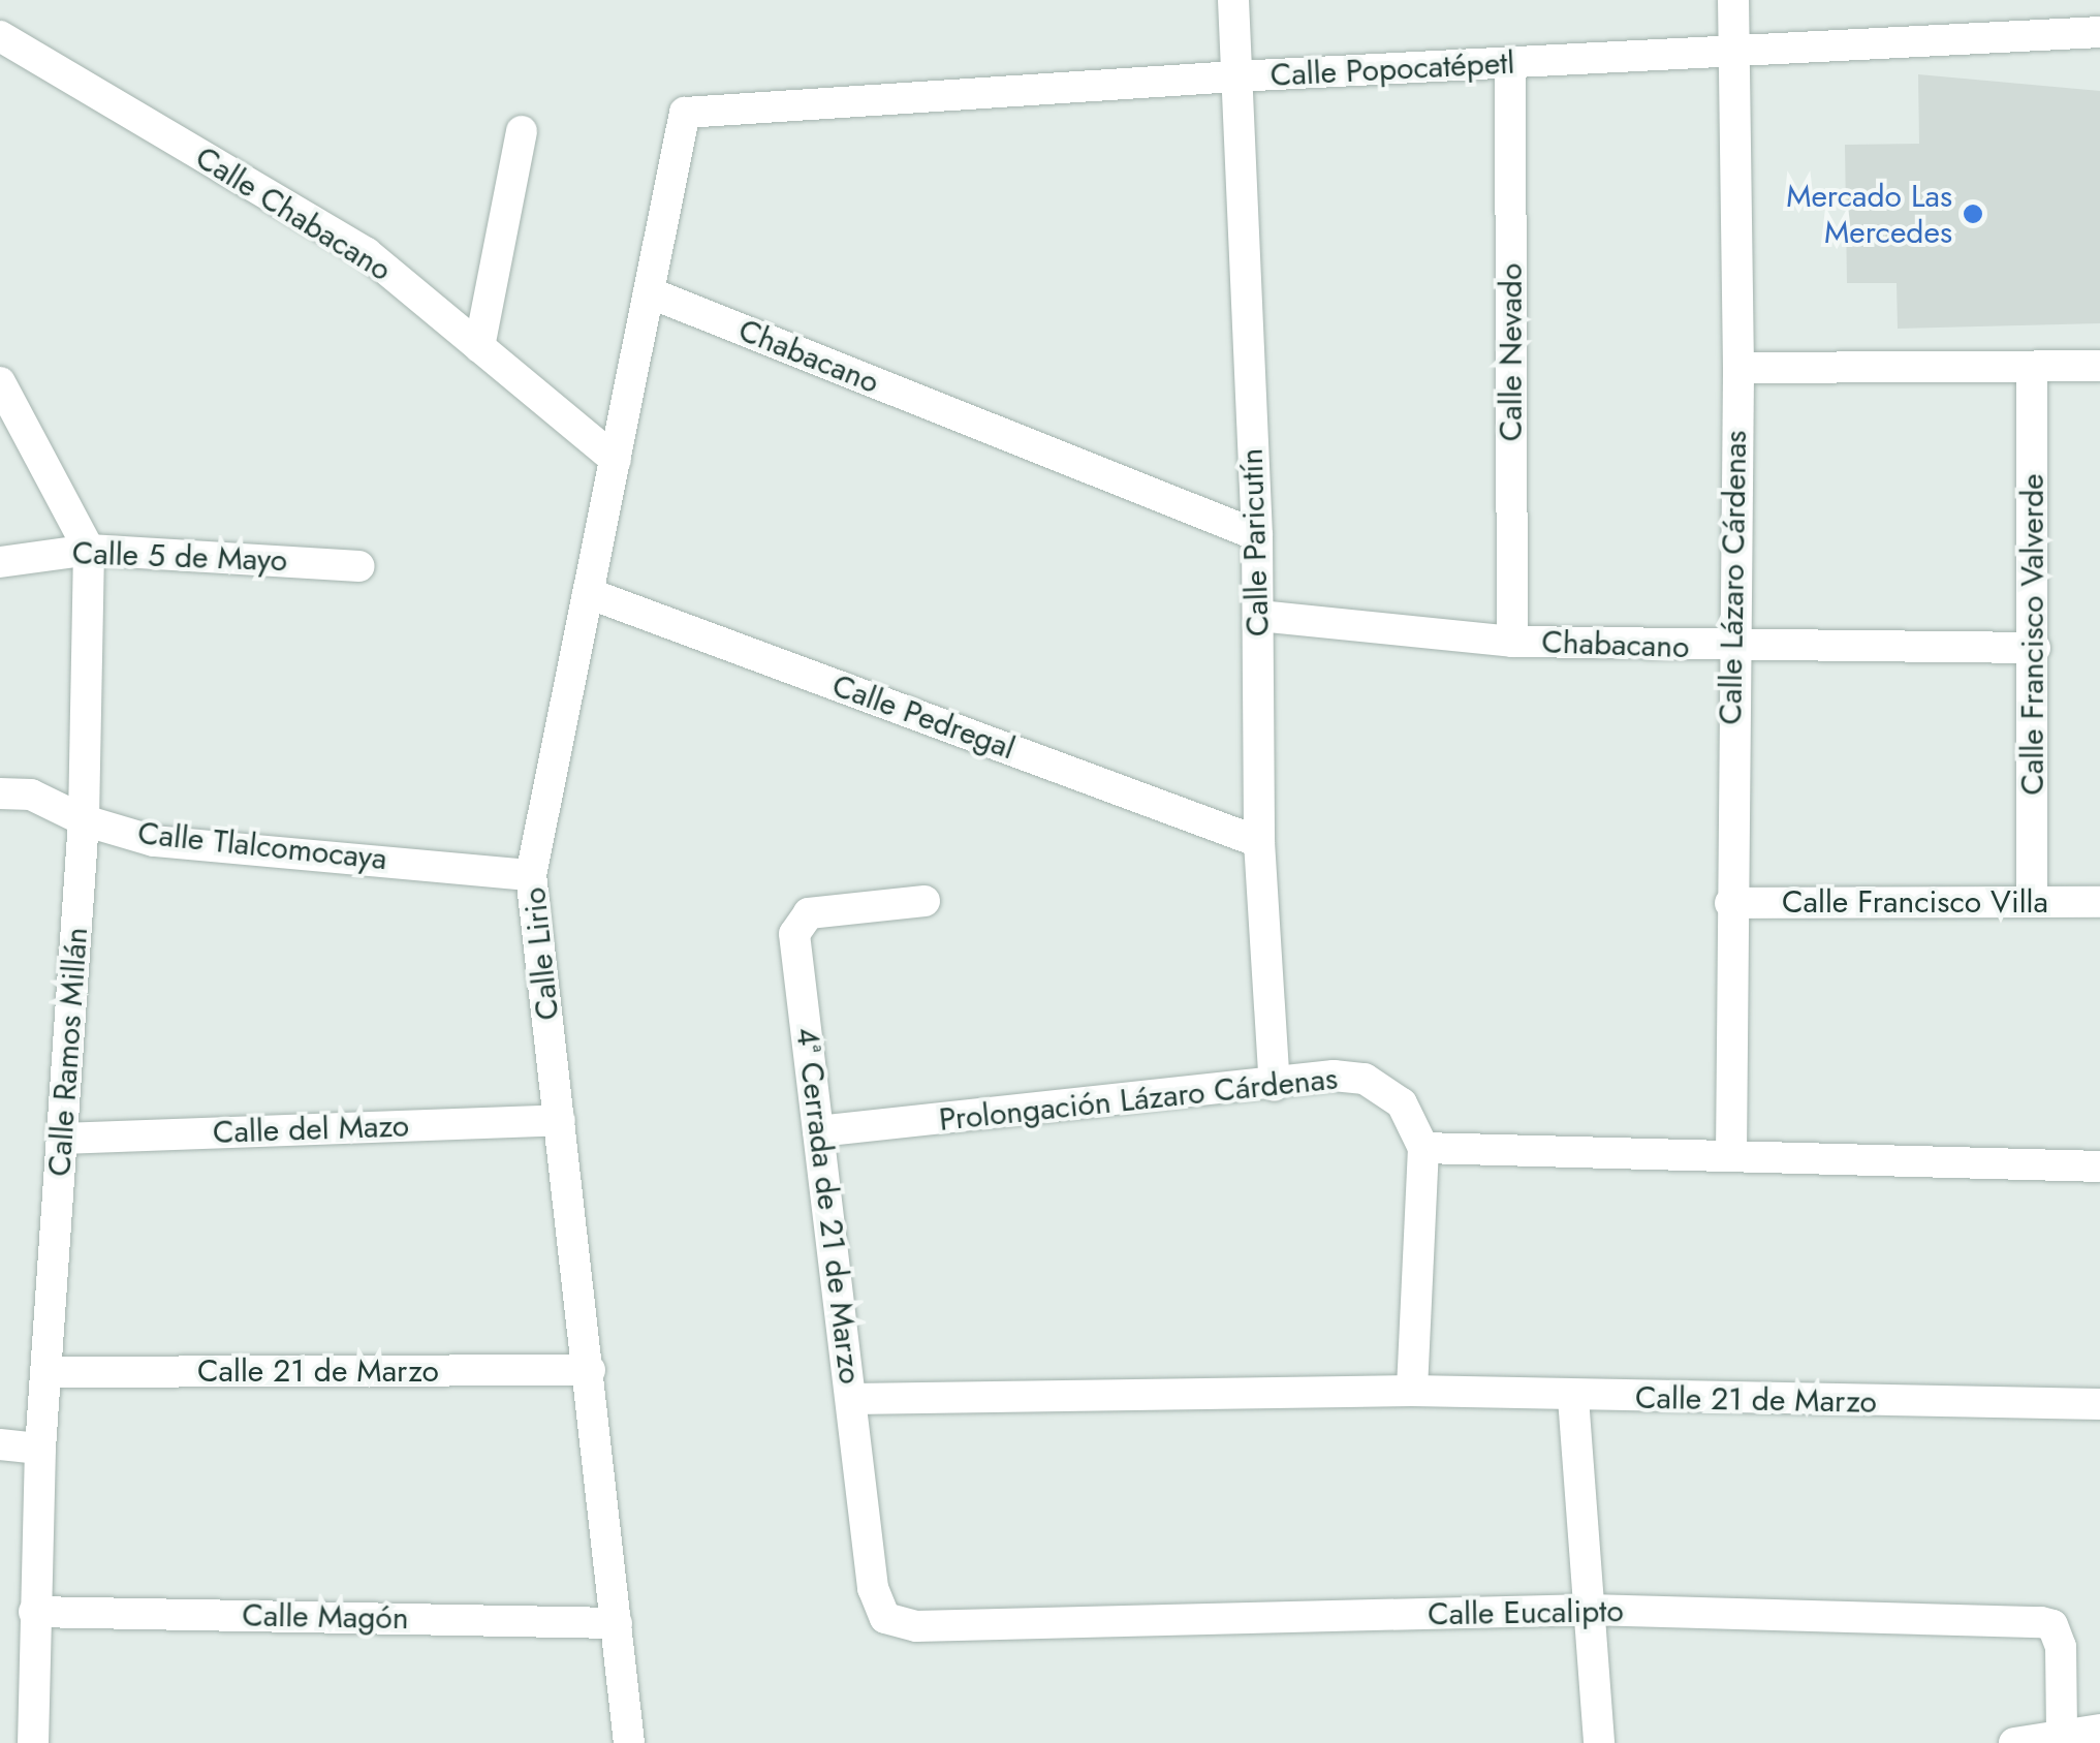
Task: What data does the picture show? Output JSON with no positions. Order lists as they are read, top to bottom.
{
  "streets": {
    "street": [
      "Calle Popocatépetl",
      "Calle Chabacano",
      "Calle Nevado",
      "Chabacano",
      "Calle Paricutín",
      "Calle 5 de Mayo",
      "Calle Lázaro Cárdenas",
      "Calle Francisco Valverde",
      "Calle Pedregal",
      "Calle Tlalcomocaya",
      "Calle Francisco Villa",
      "Calle Lirio",
      "Calle Ramos Millán",
      "Prolongación Lázaro Cárdenas",
      "Calle del Mazo",
      "4ª Cerrada de 21 de Marzo",
      "Calle 21 de Marzo",
      "Calle Eucalipto",
      "Calle Magón"
    ]
  },
  "crossings": [
    ["Calle Popocatépetl", "Calle Nevado"],
    ["Calle Popocatépetl", "Calle Paricutín"],
    ["Calle Popocatépetl", "Calle Lázaro Cárdenas"],
    ["Calle Popocatépetl", "Calle Lirio"],
    ["Calle Chabacano", "Calle Lirio"],
    ["Calle Nevado", "Chabacano"],
    ["Chabacano", "Calle Paricutín"],
    ["Chabacano", "Calle Lázaro Cárdenas"],
    ["Chabacano", "Calle Francisco Valverde"],
    ["Chabacano", "Calle Lirio"],
    ["Calle Paricutín", "Calle Pedregal"],
    ["Calle Paricutín", "Prolongación Lázaro Cárdenas"],
    ["Calle 5 de Mayo", "Calle Ramos Millán"],
    ["Calle Lázaro Cárdenas", "Calle Francisco Villa"],
    ["Calle Francisco Valverde", "Calle Francisco Villa"],
    ["Calle Pedregal", "Calle Lirio"],
    ["Calle Tlalcomocaya", "Calle Lirio"],
    ["Calle Tlalcomocaya", "Calle Ramos Millán"],
    ["Calle Lirio", "Calle del Mazo"],
    ["Calle Lirio", "Calle 21 de Marzo"],
    ["Calle Lirio", "Calle Magón"],
    ["Calle Ramos Millán", "Calle del Mazo"],
    ["Calle Ramos Millán", "Calle 21 de Marzo"],
    ["Calle Ramos Millán", "Calle Magón"],
    ["Prolongación Lázaro Cárdenas", "4ª Cerrada de 21 de Marzo"],
    ["4ª Cerrada de 21 de Marzo", "Calle 21 de Marzo"],
    ["4ª Cerrada de 21 de Marzo", "Calle Eucalipto"]
  ],
  "places": ["Mercado Las Mercedes"]
}
